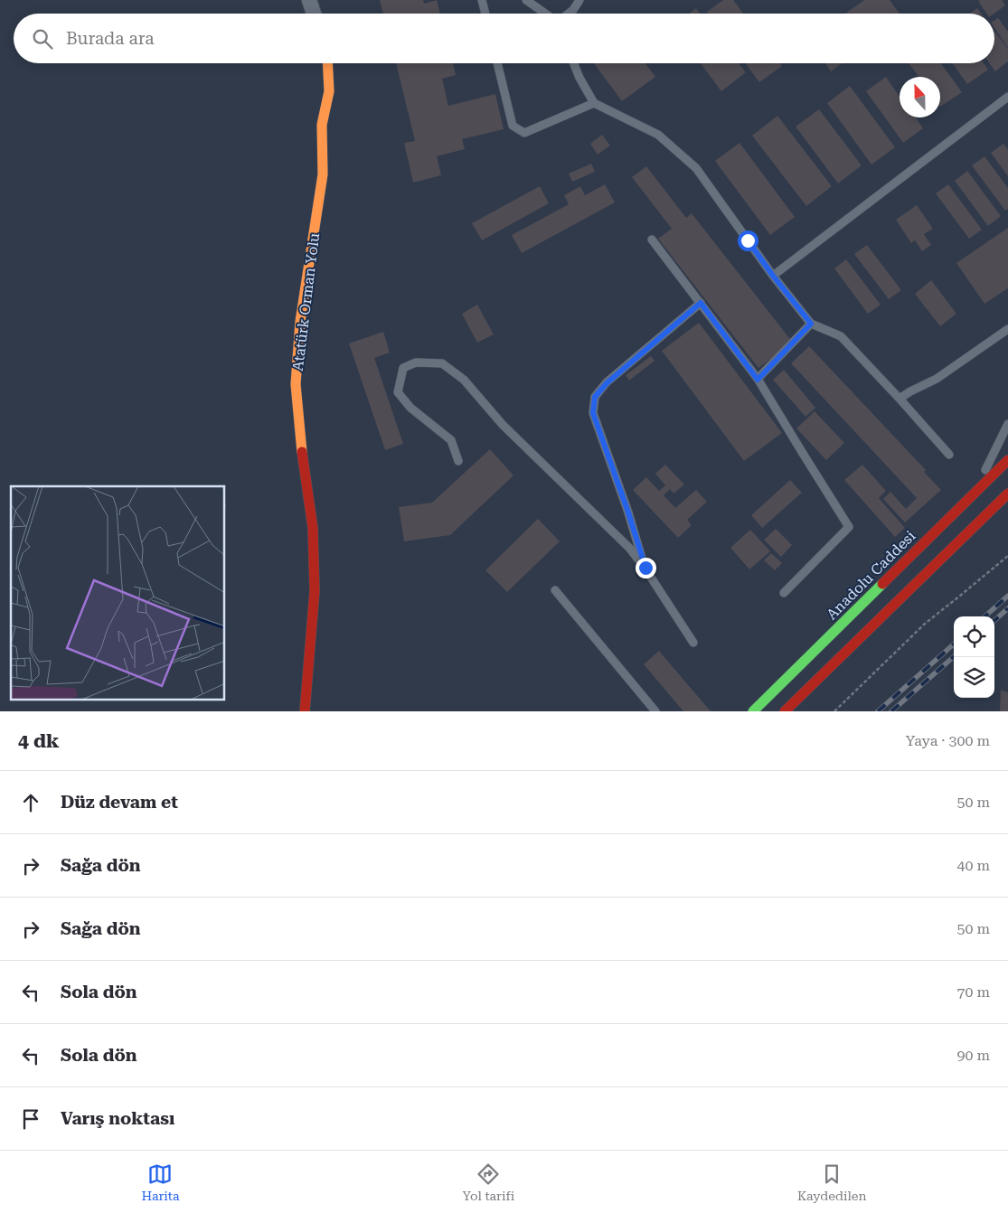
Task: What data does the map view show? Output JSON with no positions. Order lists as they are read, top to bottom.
{
  "streets": {
    "main road": ["Atatürk Orman Yolu", "Anadolu Caddesi"]
  },
  "north": "top",
  "page": {
    "search": "Burada ara",
    "heading": ["4 dk", "Yaya · 300 m"],
    "list": [
      ["Düz devam et", "50 m"],
      ["Sağa dön", "40 m"],
      ["Sağa dön", "50 m"],
      ["Sola dön", "70 m"],
      ["Sola dön", "90 m"],
      "Varış noktası"
    ],
    "nav": ["Harita", "Yol tarifi", "Kaydedilen"]
  }
}
